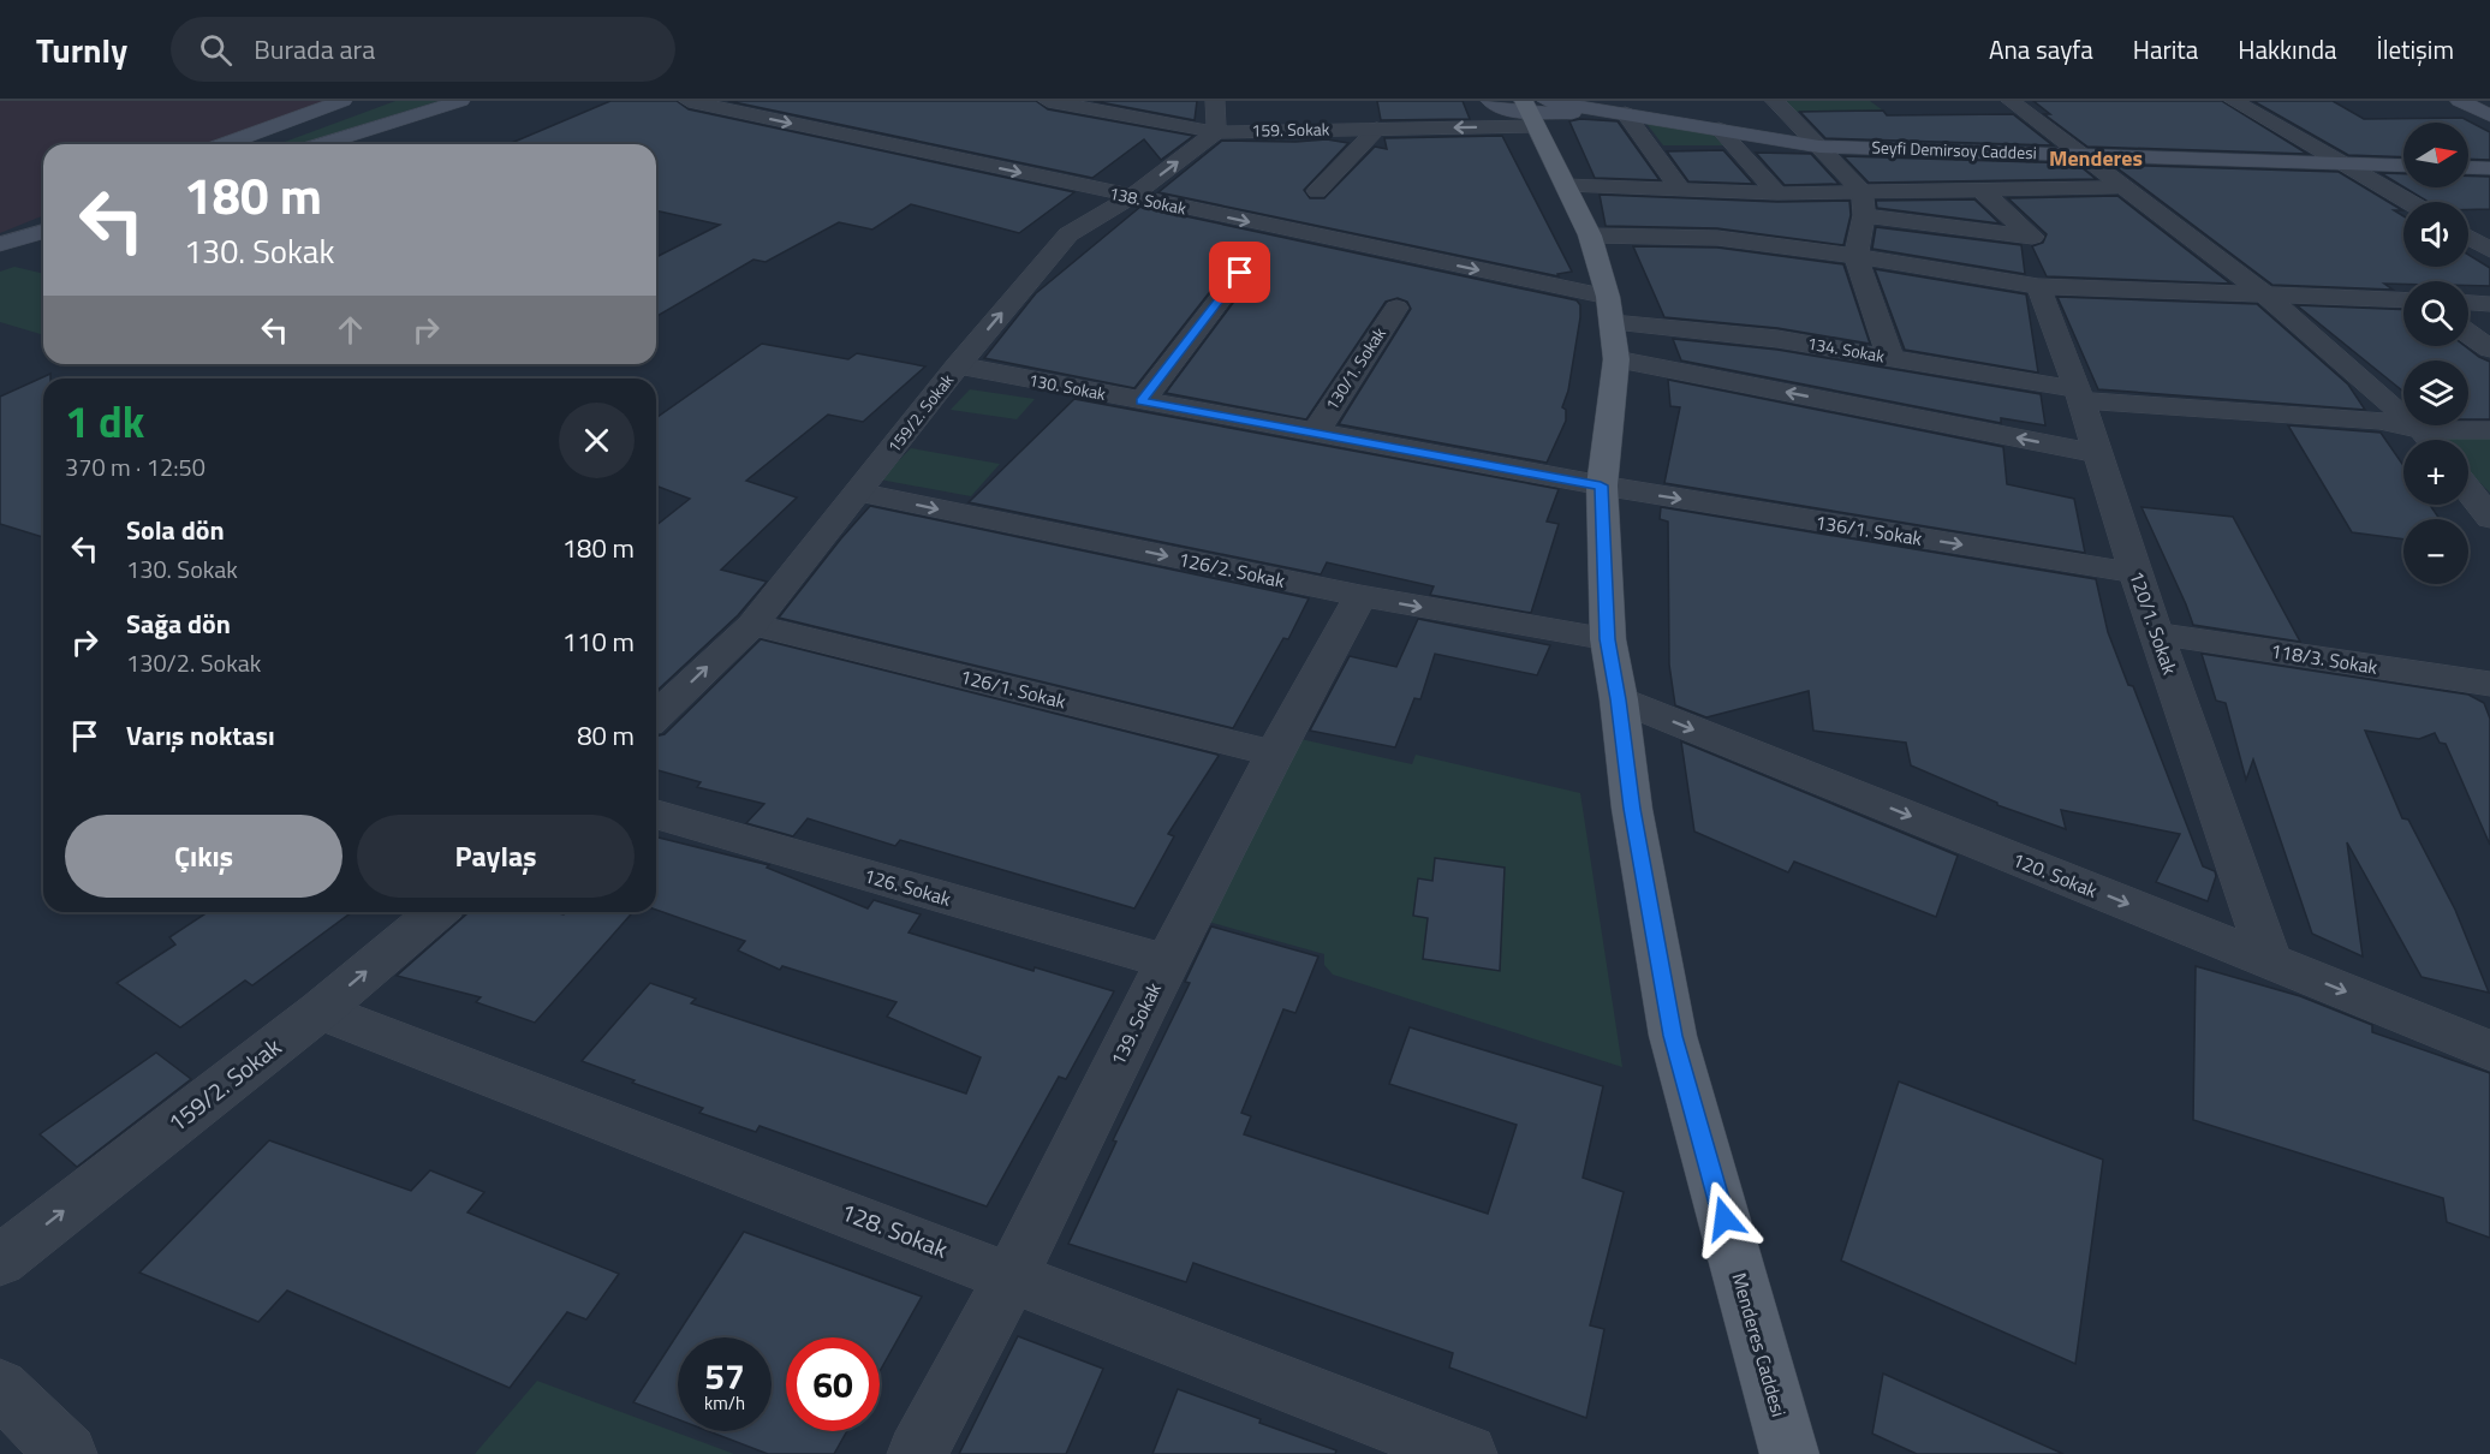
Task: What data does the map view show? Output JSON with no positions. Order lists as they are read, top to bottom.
{
  "streets": {
    "main road": ["Seyfi Demirsoy Caddesi", "Menderes Caddesi"],
    "street": [
      "159. Sokak",
      "138. Sokak",
      "134. Sokak",
      "130/1. Sokak",
      "130. Sokak",
      "159/2. Sokak",
      "136/1. Sokak",
      "126/2. Sokak",
      "120/1. Sokak",
      "118/3. Sokak",
      "126/1. Sokak",
      "120. Sokak",
      "126. Sokak",
      "139. Sokak",
      "128. Sokak"
    ]
  },
  "crossings": [
    ["159. Sokak", "Seyfi Demirsoy Caddesi"],
    ["159. Sokak", "159/2. Sokak"],
    ["159. Sokak", "Menderes Caddesi"],
    ["Seyfi Demirsoy Caddesi", "Menderes Caddesi"],
    ["138. Sokak", "134. Sokak"],
    ["138. Sokak", "159/2. Sokak"],
    ["138. Sokak", "Menderes Caddesi"],
    ["134. Sokak", "120/1. Sokak"],
    ["134. Sokak", "Menderes Caddesi"],
    ["130/1. Sokak", "130. Sokak"],
    ["130. Sokak", "159/2. Sokak"],
    ["130. Sokak", "136/1. Sokak"],
    ["130. Sokak", "Menderes Caddesi"],
    ["159/2. Sokak", "126/2. Sokak"],
    ["159/2. Sokak", "126/1. Sokak"],
    ["159/2. Sokak", "128. Sokak"],
    ["136/1. Sokak", "120/1. Sokak"],
    ["136/1. Sokak", "Menderes Caddesi"],
    ["126/2. Sokak", "139. Sokak"],
    ["126/2. Sokak", "Menderes Caddesi"],
    ["120/1. Sokak", "118/3. Sokak"],
    ["120/1. Sokak", "120. Sokak"],
    ["126/1. Sokak", "139. Sokak"],
    ["120. Sokak", "Menderes Caddesi"],
    ["126. Sokak", "139. Sokak"],
    ["139. Sokak", "128. Sokak"]
  ],
  "one_way": [
    "138. Sokak",
    "159/2. Sokak",
    "126/2. Sokak",
    "120. Sokak"
  ],
  "districts": ["Menderes"],
  "north": "right",
  "page": {
    "header": "Turnly",
    "search": "Burada ara",
    "nav": [
      "Ana sayfa",
      "Harita",
      "Hakkında",
      "İletişim"
    ],
    "map_buttons": ["+", "−"],
    "turn": ["180 m", "130. Sokak"],
    "heading": ["1 dk", "370 m · 12:50"],
    "list": [
      {
        "name": "Sola dön",
        "note": "130. Sokak",
        "value": "180 m"
      },
      {
        "name": "Sağa dön",
        "note": "130/2. Sokak",
        "value": "110 m"
      },
      {
        "name": "Varış noktası",
        "value": "80 m"
      }
    ],
    "buttons": ["Çıkış", "Paylaş"],
    "speed": "57 km/h",
    "limit": "60"
  }
}
